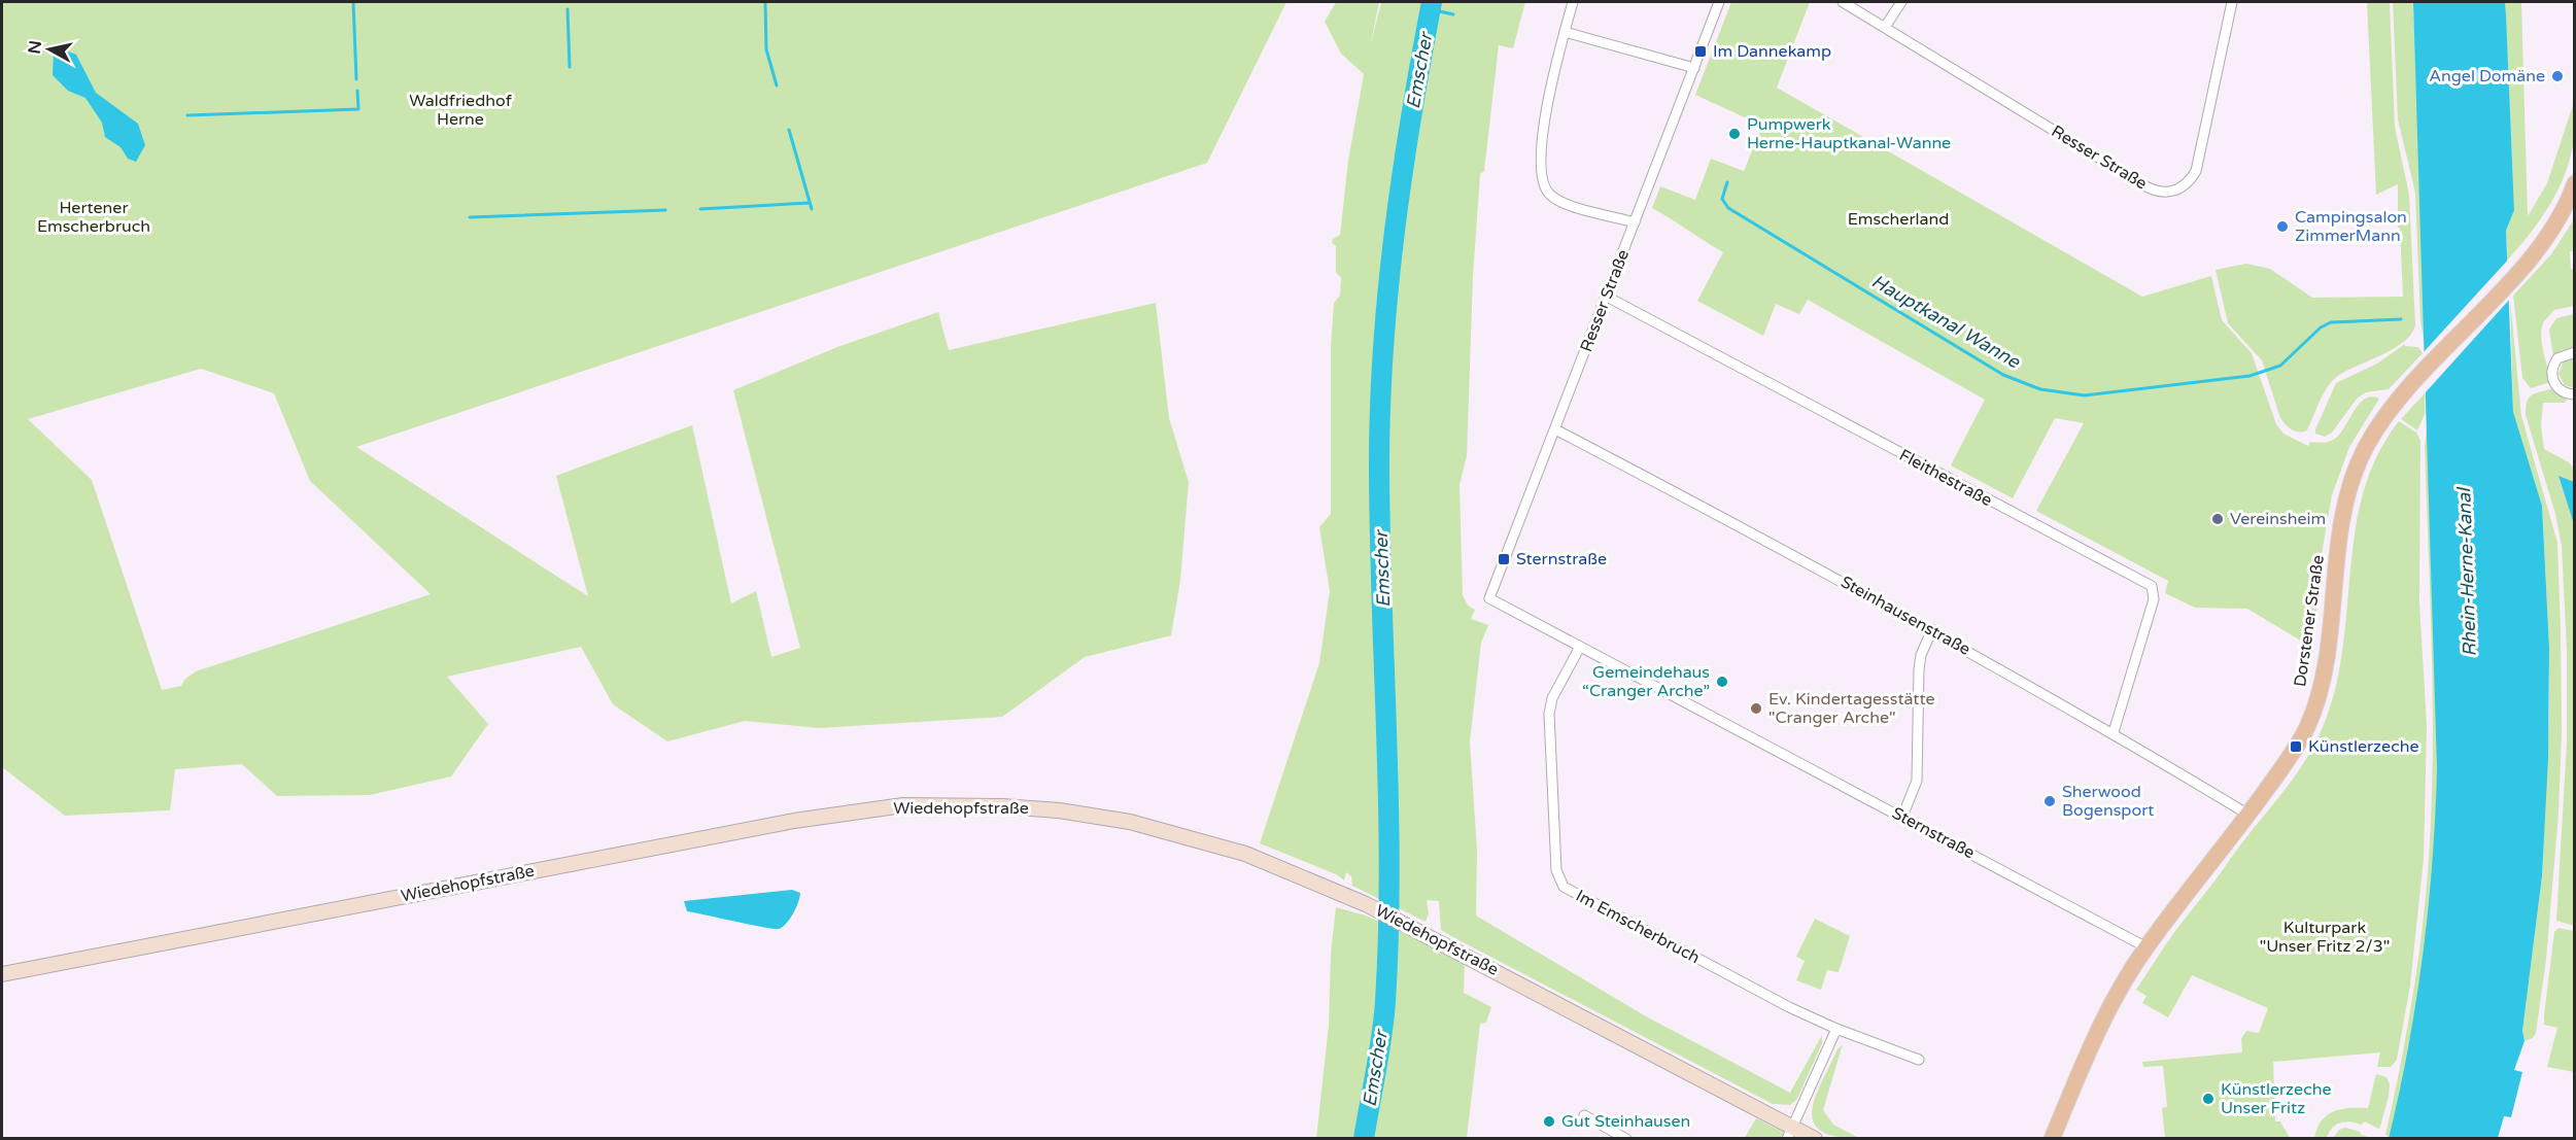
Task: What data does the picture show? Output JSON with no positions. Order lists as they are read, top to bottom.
{
  "streets": {
    "main road": ["Dorstener Straße", "Wiedehopfstraße"],
    "street": [
      "Resser Straße",
      "Fleithestraße",
      "Steinhausenstraße",
      "Sternstraße",
      "Im Emscherbruch"
    ]
  },
  "crossings": [
    ["Resser Straße", "Fleithestraße"],
    ["Resser Straße", "Steinhausenstraße"],
    ["Resser Straße", "Sternstraße"],
    ["Fleithestraße", "Steinhausenstraße"],
    ["Steinhausenstraße", "Dorstener Straße"],
    ["Dorstener Straße", "Sternstraße"],
    ["Sternstraße", "Im Emscherbruch"]
  ],
  "water": ["Emscher", "Hauptkanal Wanne", "Rhein-Herne-Kanal"],
  "parks": [
    "Waldfriedhof Herne",
    "Hertener Emscherbruch",
    "Emscherland",
    "Kulturpark \"Unser Fritz 2/3\""
  ],
  "places": {
    "transit": ["Im Dannekamp", "Sternstraße", "Künstlerzeche"],
    "other": [
      "Angel Domäne",
      "Pumpwerk Herne-Hauptkanal-Wanne",
      "Campingsalon ZimmerMann",
      "Vereinsheim",
      "Gemeindehaus “Cranger Arche”",
      "Ev. Kindertagesstätte \"Cranger Arche\"",
      "Sherwood Bogensport",
      "Künstlerzeche Unser Fritz",
      "Gut Steinhausen"
    ]
  },
  "north": "left"
}
